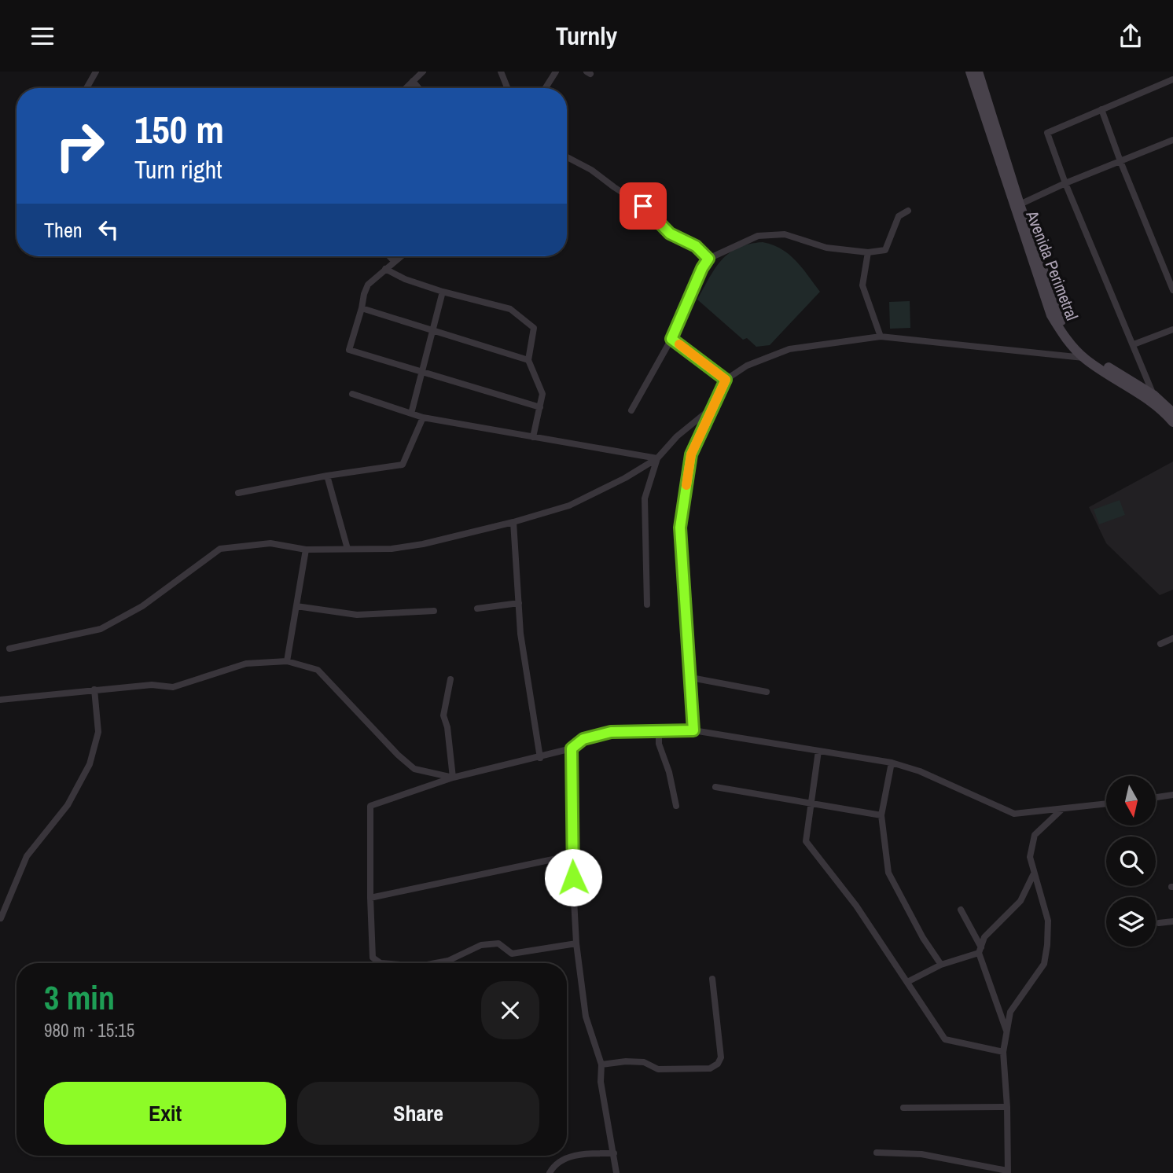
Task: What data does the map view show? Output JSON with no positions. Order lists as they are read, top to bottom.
{
  "streets": {
    "main road": ["Avenida Perimetral"]
  },
  "north": "bottom",
  "page": {
    "header": "Turnly",
    "turn": ["150 m", "Turn right"],
    "then": "Then",
    "heading": ["3 min", "980 m · 15:15"],
    "buttons": ["Exit", "Share"]
  }
}
